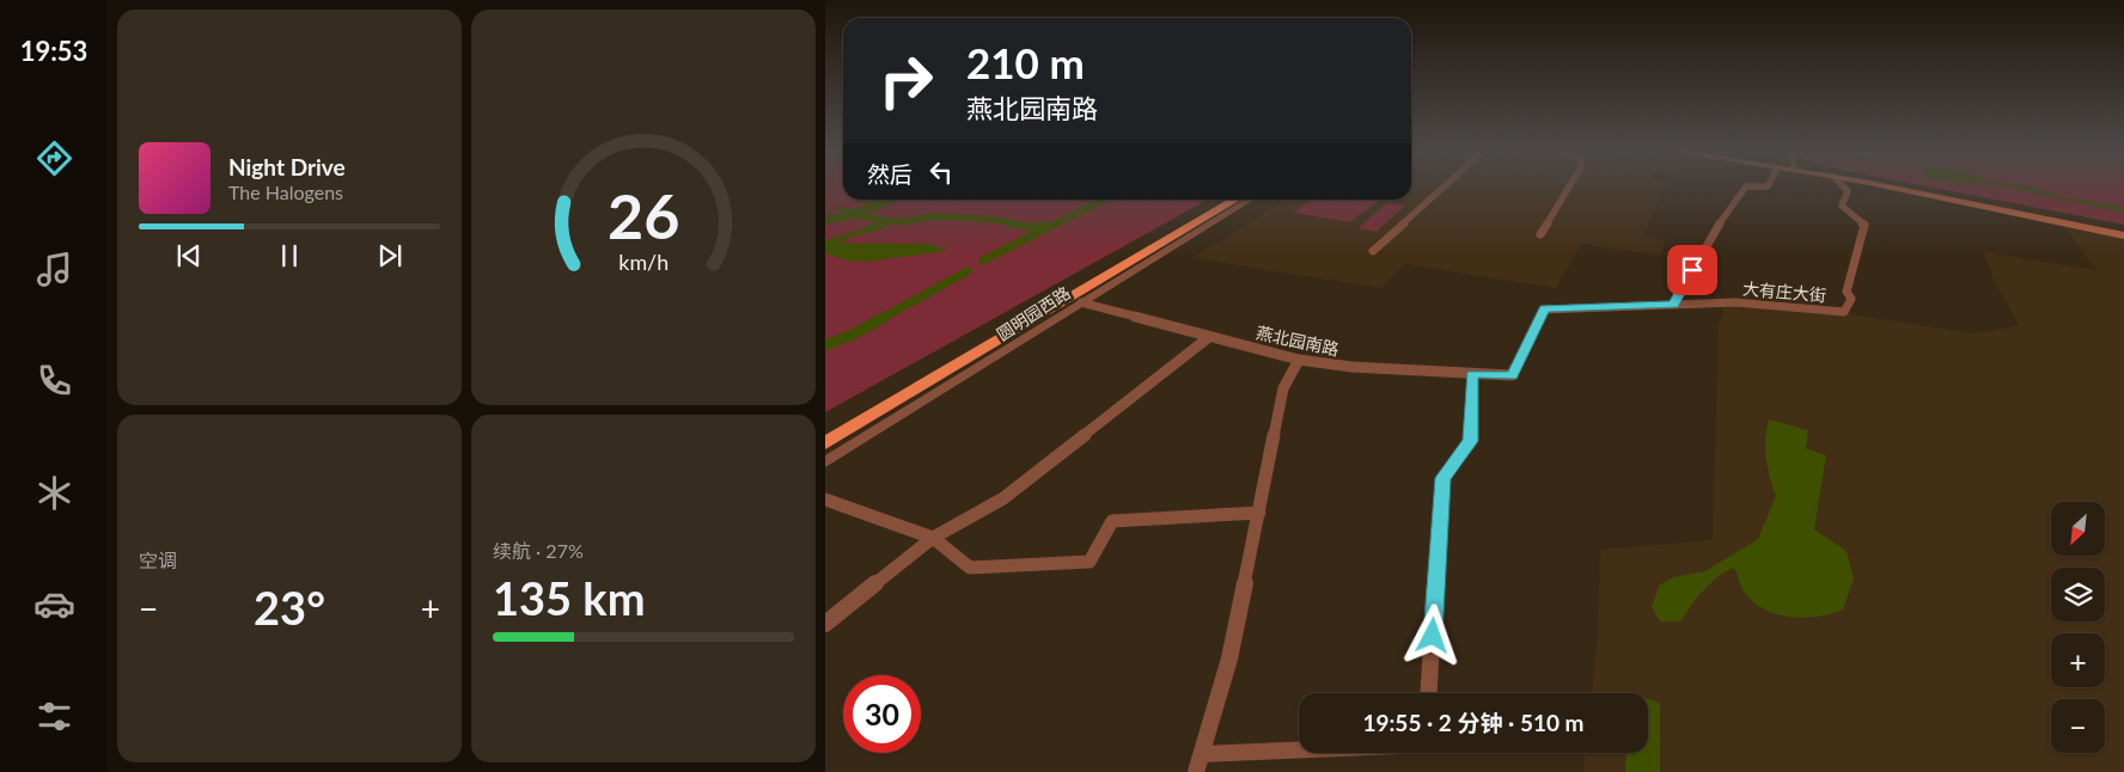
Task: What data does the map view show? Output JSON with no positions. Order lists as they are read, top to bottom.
{
  "streets": {
    "highway": ["圆明园西路"],
    "street": ["大有庄大街", "燕北园南路"]
  },
  "crossings": [
    ["大有庄大街", "燕北园南路"],
    ["圆明园西路", "燕北园南路"]
  ],
  "north": "bottom left",
  "page": {
    "tabs": "19:53",
    "turn": ["210 m", "燕北园南路"],
    "song": ["Night Drive", "The Halogens"],
    "then": "然后",
    "tile": [
      "空调",
      ["续航 · 27%", "135 km"]
    ],
    "map_buttons": ["+", "−"],
    "heat": ["−", "23°", "+"],
    "limit": "30",
    "trip": "19:55 · 2 分钟 · 510 m",
    "gauge": ["26", "km/h"]
  }
}
